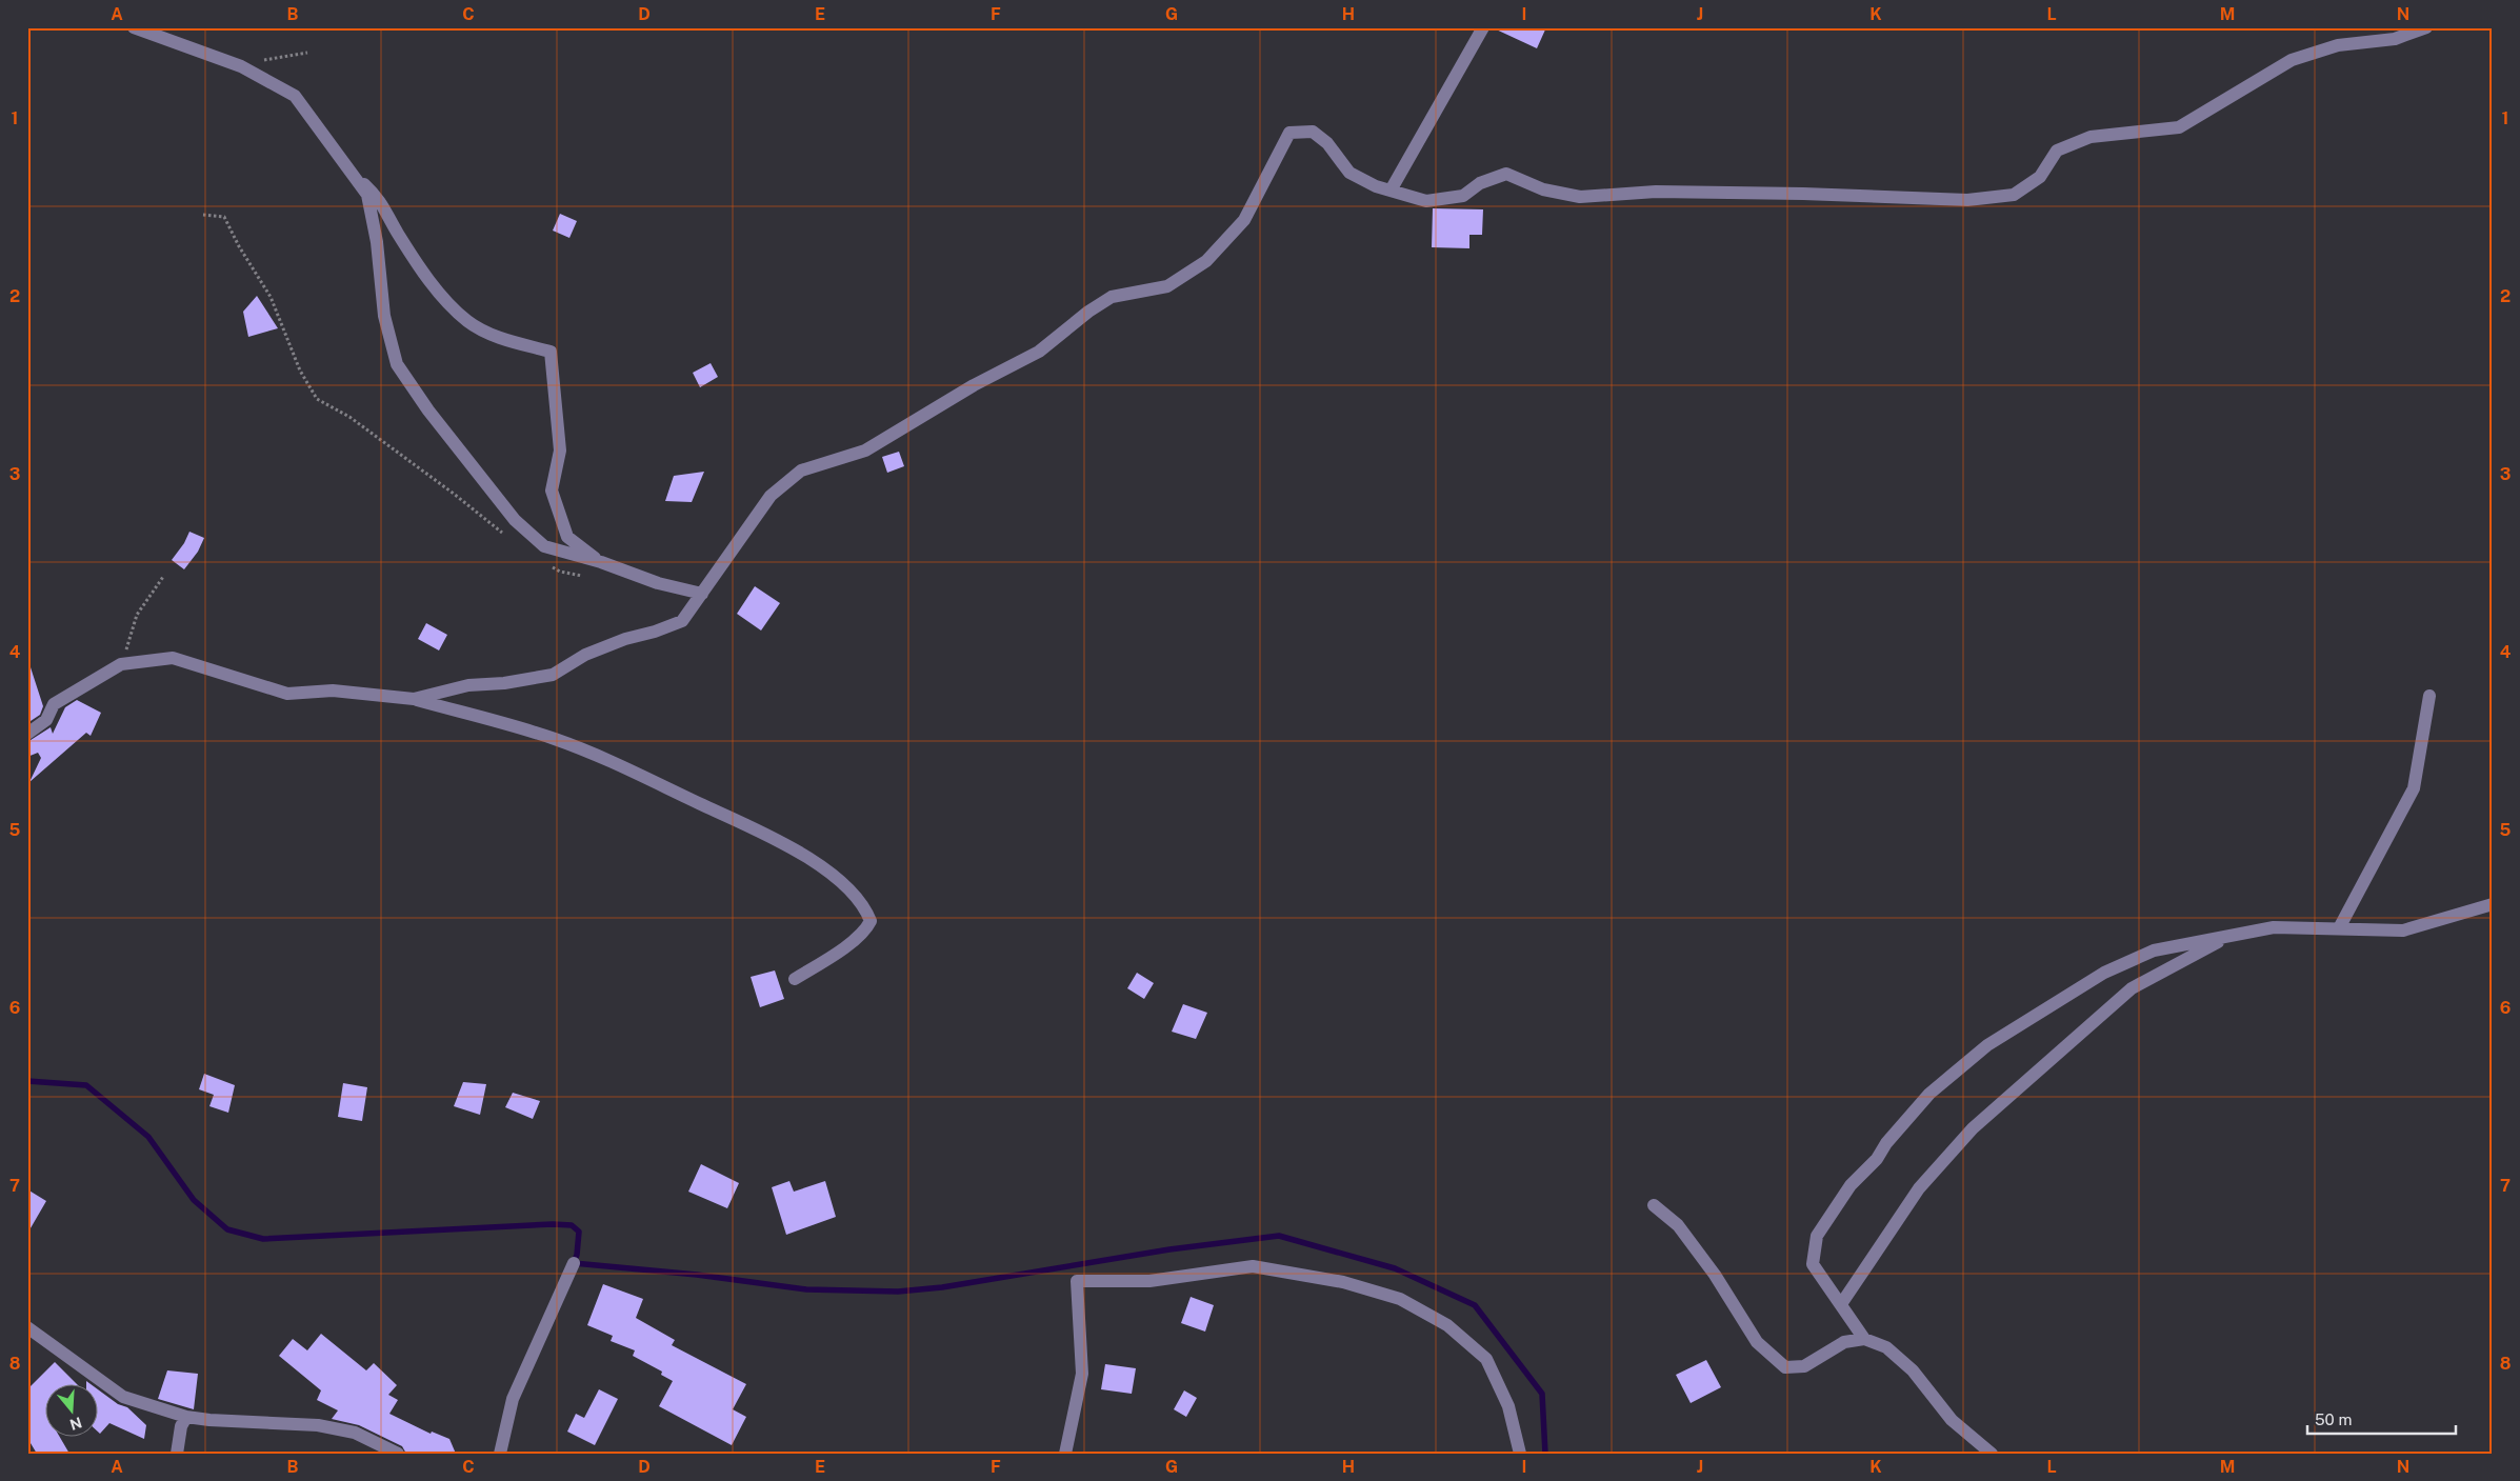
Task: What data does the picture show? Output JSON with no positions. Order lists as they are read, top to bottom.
{
  "scale_bar": "50 m",
  "north": "bottom",
  "grid": {
    "columns": [
      "A",
      "B",
      "C",
      "D",
      "E",
      "F",
      "G",
      "H",
      "I",
      "J",
      "K",
      "L",
      "M",
      "N"
    ],
    "rows": [
      "1",
      "2",
      "3",
      "4",
      "5",
      "6",
      "7",
      "8"
    ]
  }
}
